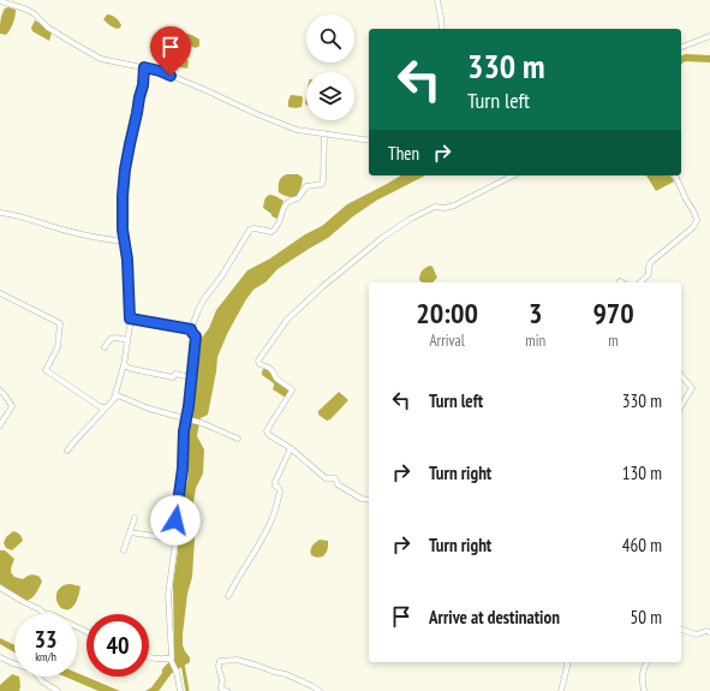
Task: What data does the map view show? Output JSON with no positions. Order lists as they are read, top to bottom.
{
  "page": {
    "turn": ["330 m", "Turn left"],
    "then": "Then",
    "eta": [
      "20:00",
      "Arrival",
      "3",
      "min",
      "970",
      "m"
    ],
    "list": [
      {
        "name": "Turn left",
        "value": "330 m"
      },
      {
        "name": "Turn right",
        "value": "130 m"
      },
      {
        "name": "Turn right",
        "value": "460 m"
      },
      {
        "name": "Arrive at destination",
        "value": "50 m"
      }
    ],
    "speed": "33 km/h",
    "limit": "40"
  }
}
